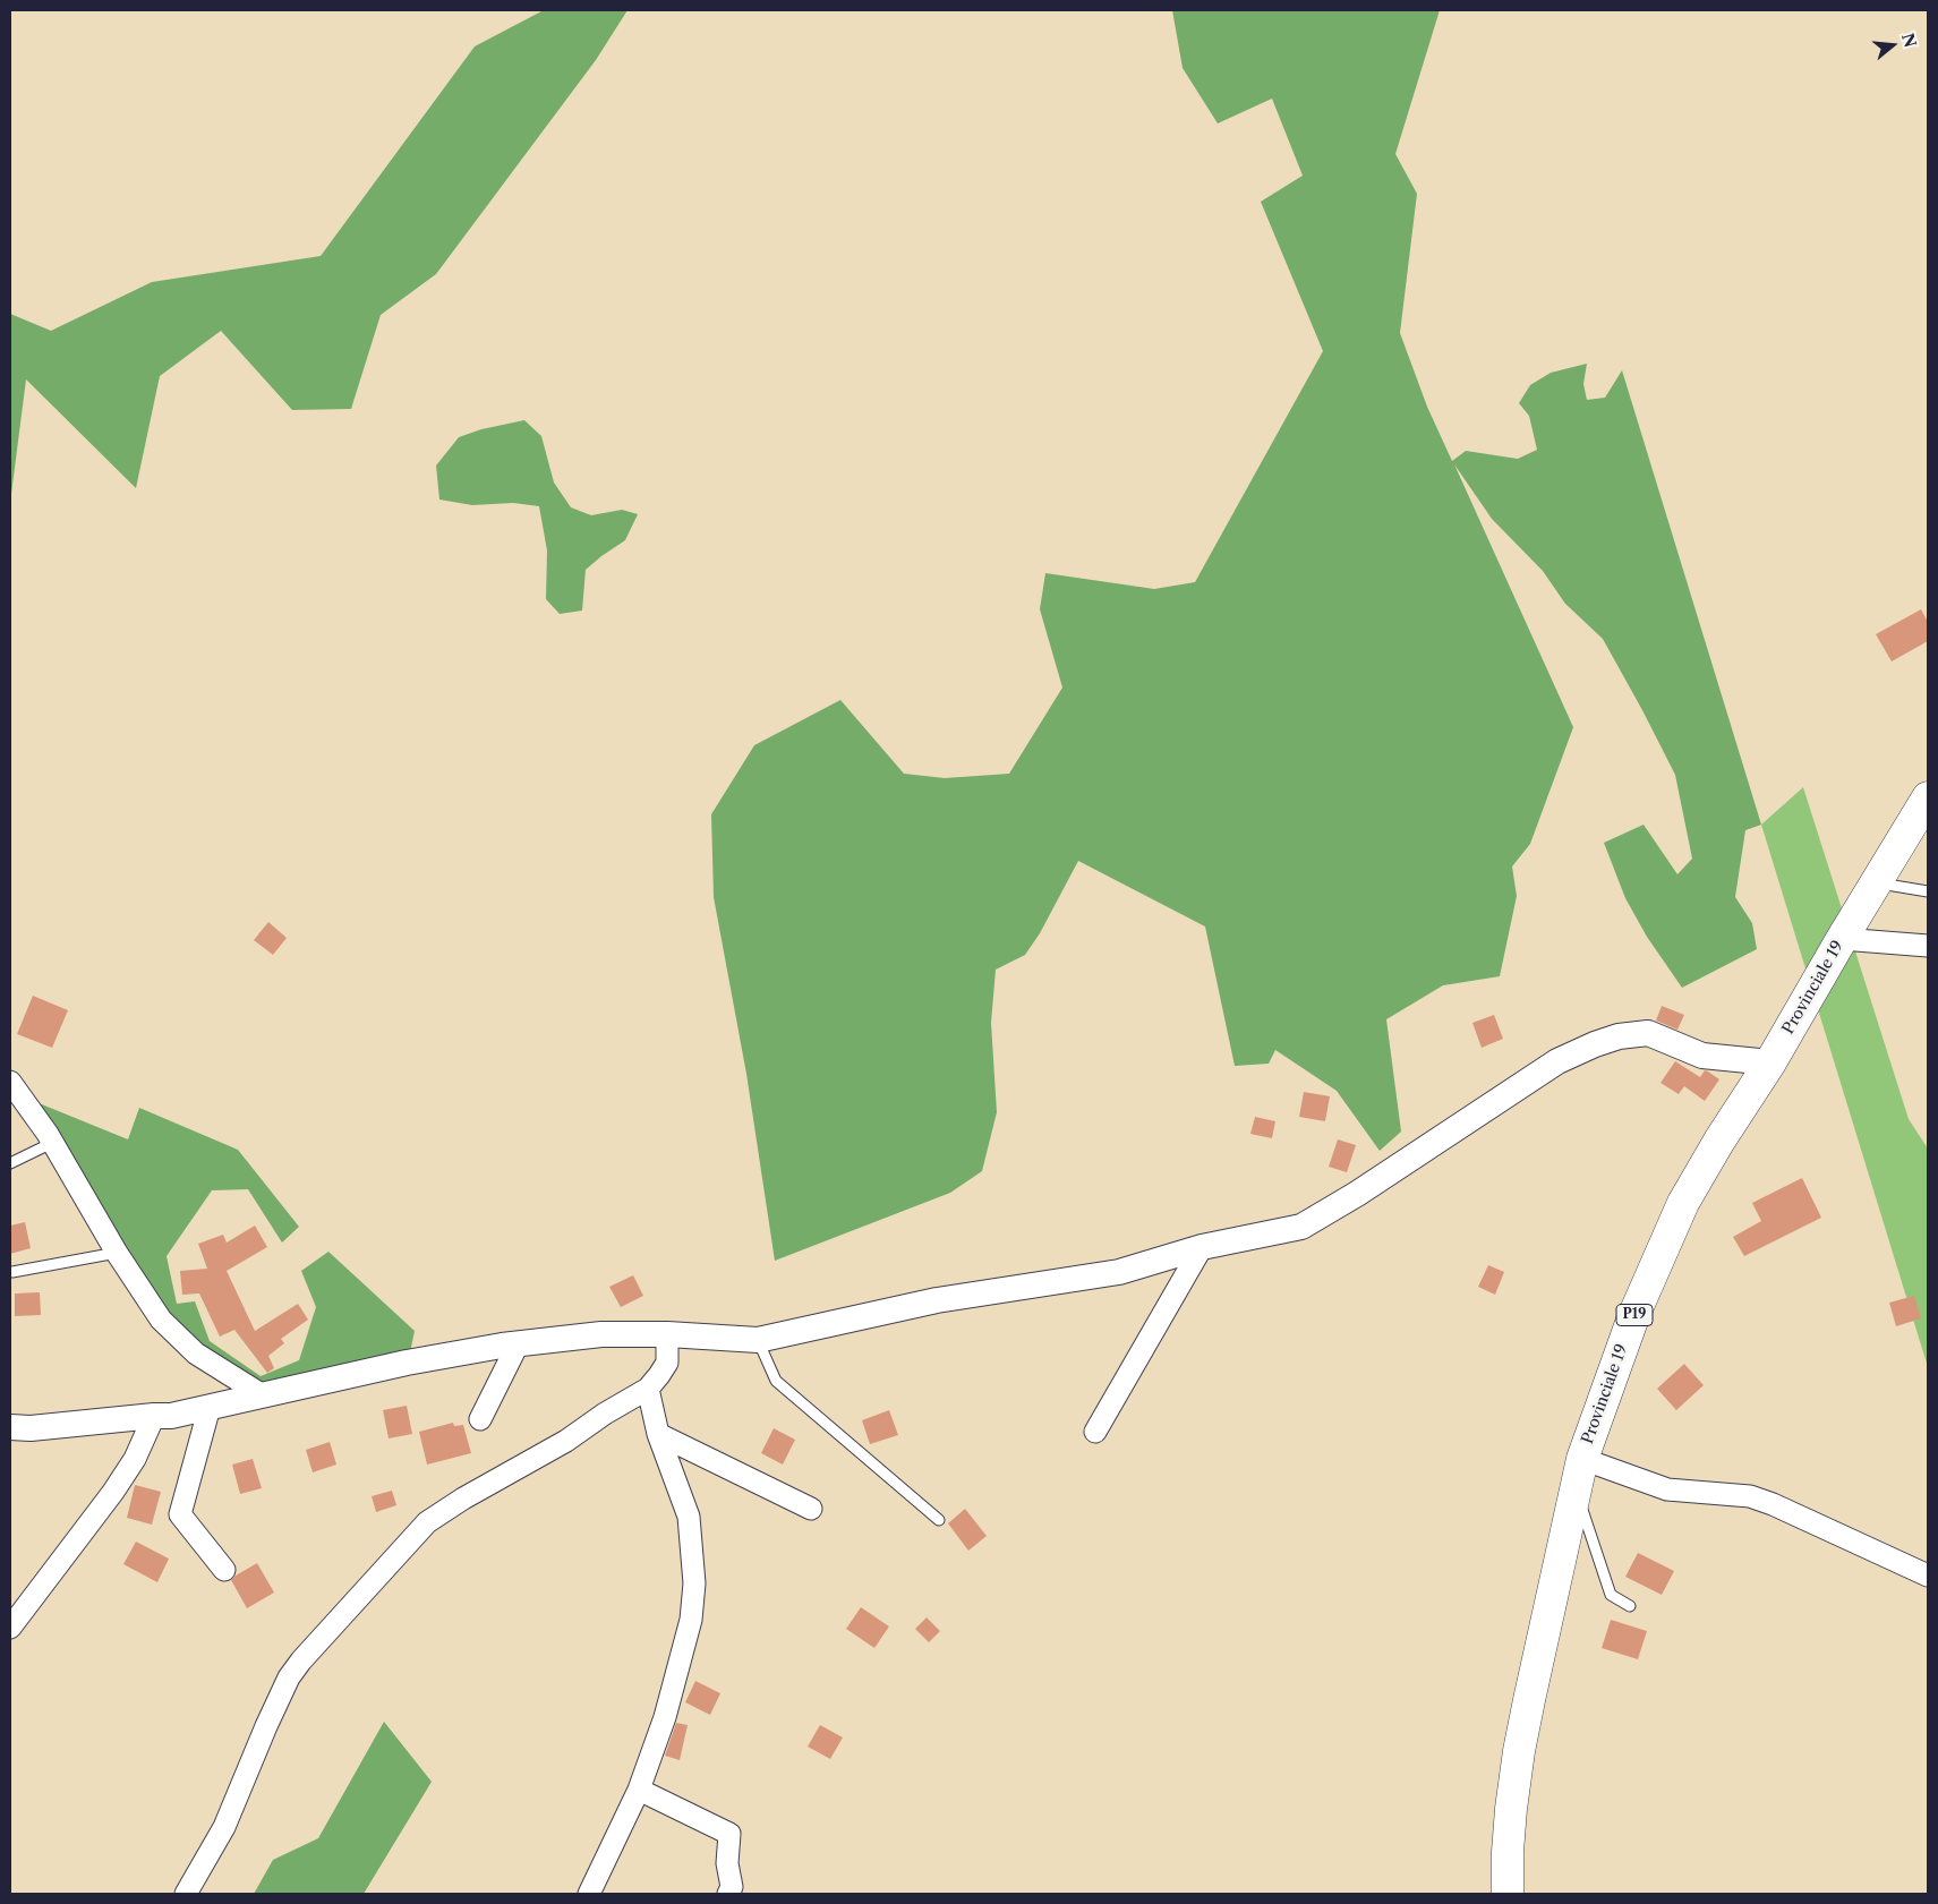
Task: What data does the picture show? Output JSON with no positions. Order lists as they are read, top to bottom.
{
  "streets": {
    "main road": ["Provinciale 19", "P19"]
  },
  "north": "right"
}
